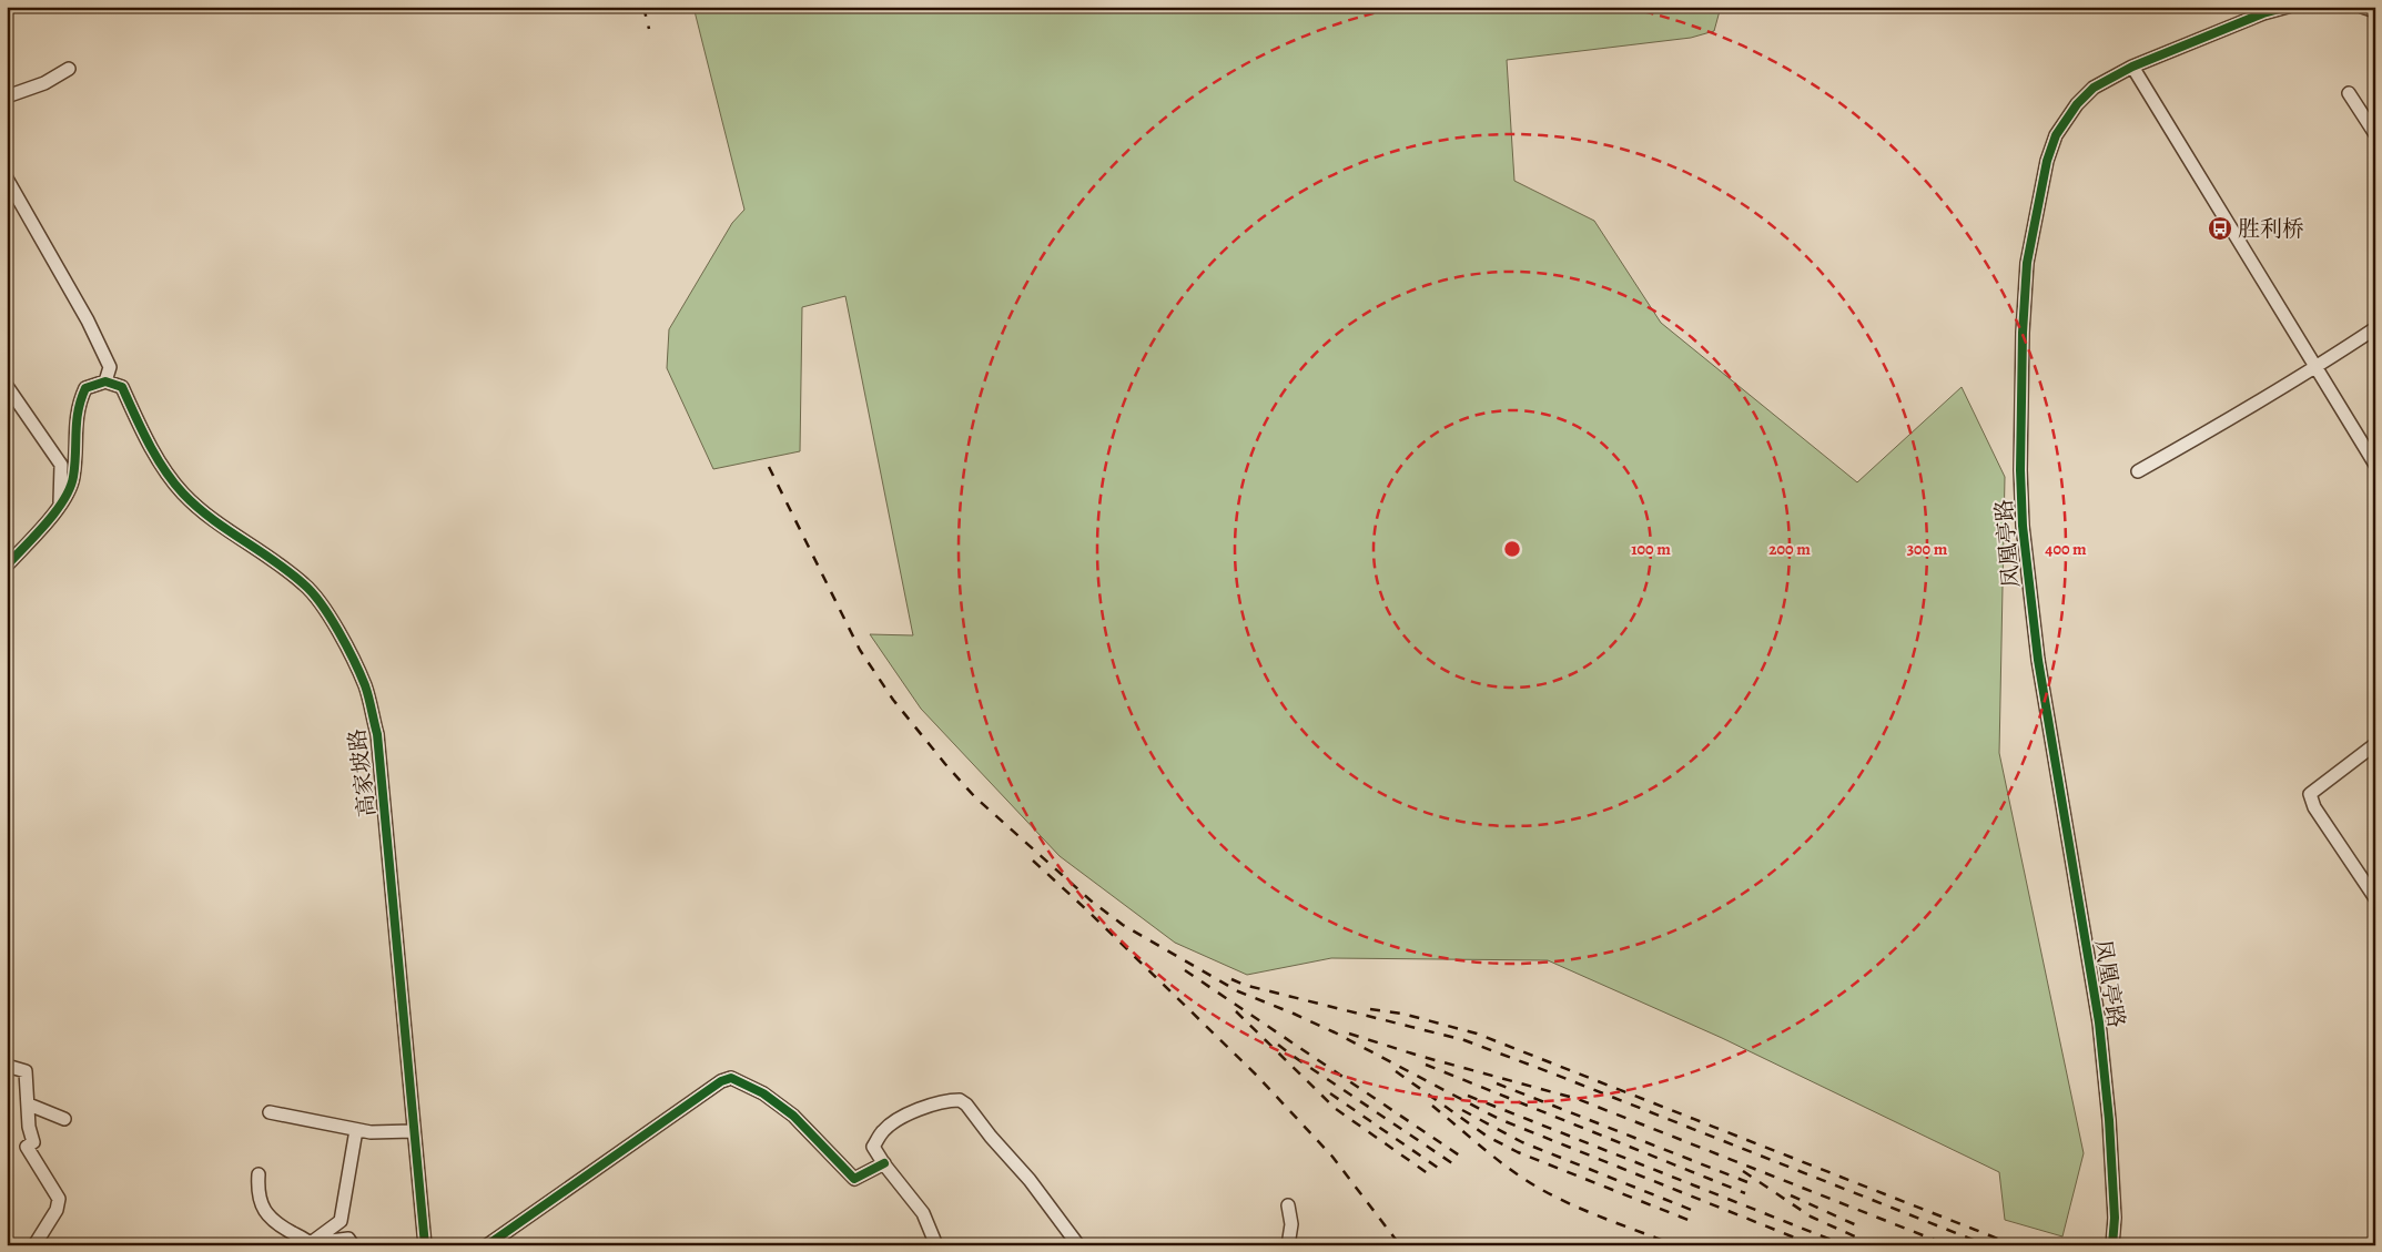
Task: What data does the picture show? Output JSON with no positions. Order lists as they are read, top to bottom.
{
  "streets": {
    "street": ["凤凰亭路", "高家坡路"]
  },
  "places": {
    "bus stop": ["胜利桥"]
  },
  "rings": [
    "100 m",
    "200 m",
    "300 m",
    "400 m"
  ]
}
